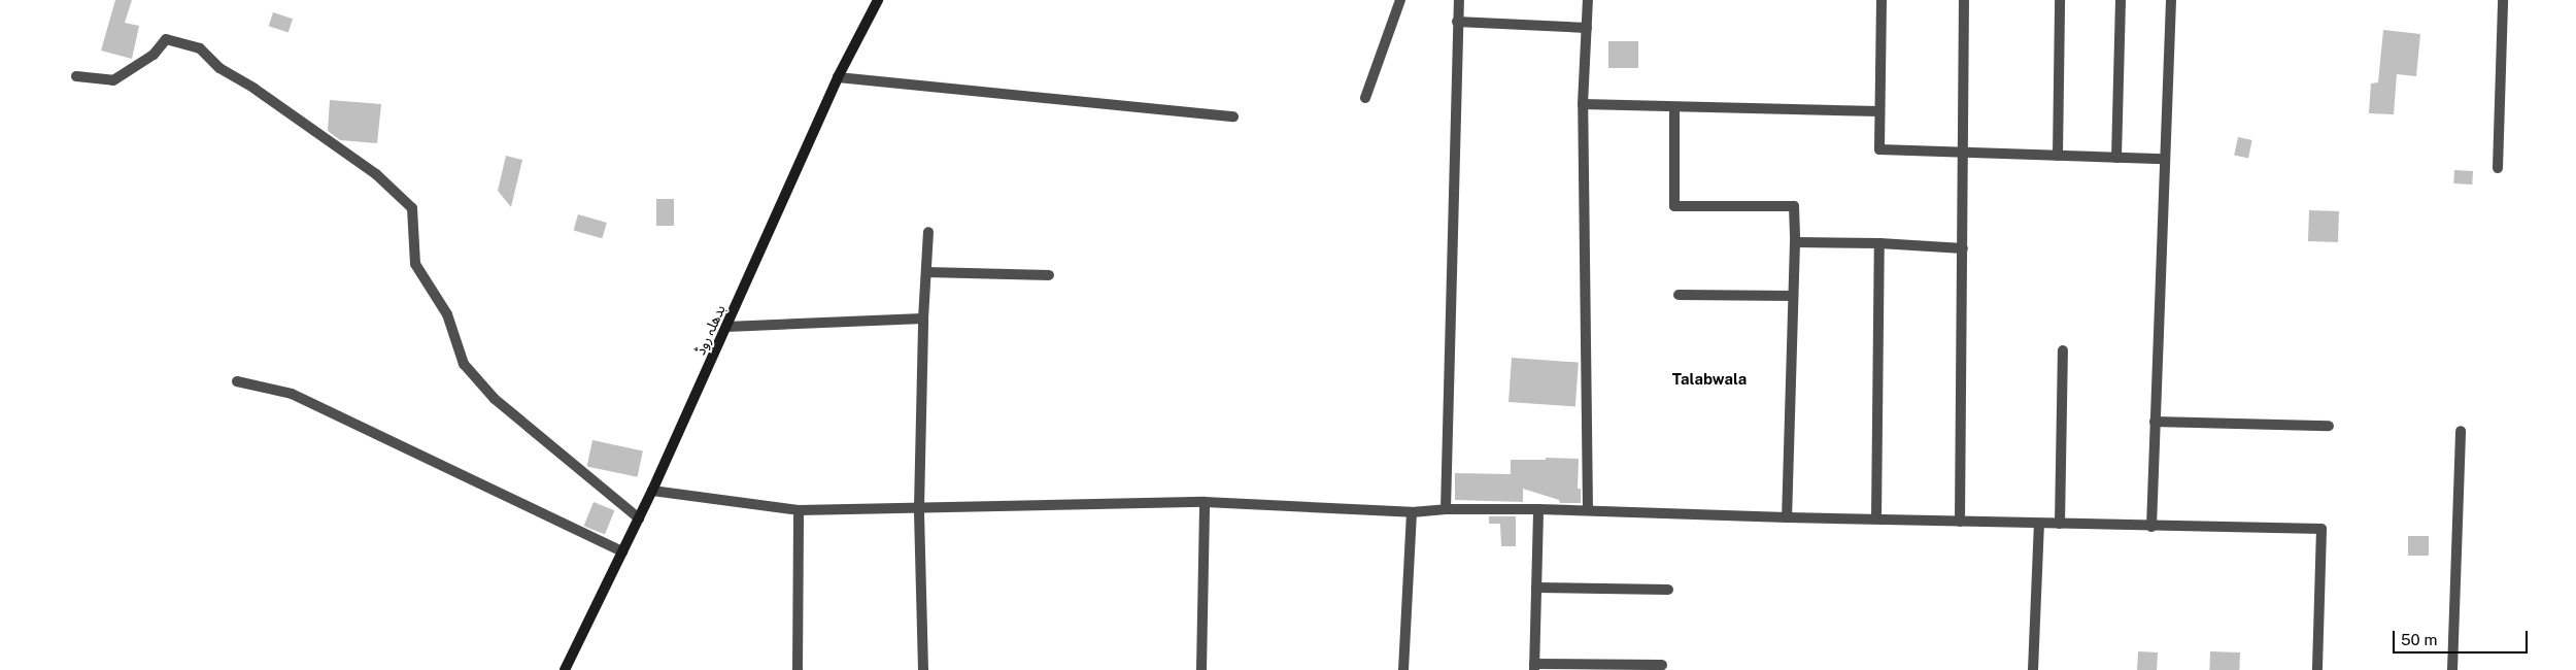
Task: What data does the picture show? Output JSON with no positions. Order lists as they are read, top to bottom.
{
  "streets": {
    "main road": ["بدھلہ روڈ"]
  },
  "districts": ["Talabwala"],
  "scale_bar": "50 m"
}
